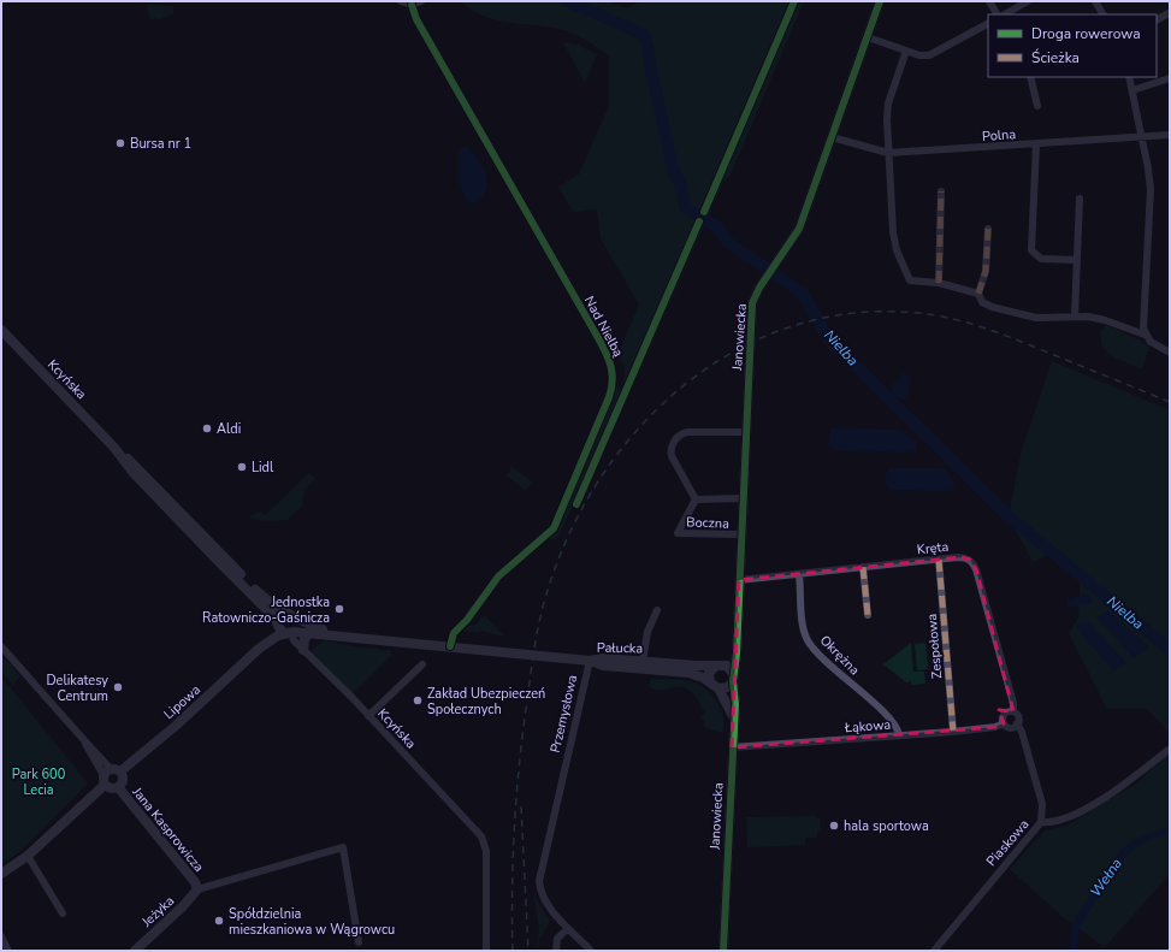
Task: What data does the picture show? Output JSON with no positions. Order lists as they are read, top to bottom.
{
  "streets": {
    "street": [
      "Polna",
      "Nad Nielbą",
      "Janowiecka",
      "Kcyńska",
      "Boczna",
      "Kręta",
      "Zespołowa",
      "Pałucka",
      "Okrężna",
      "Lipowa",
      "Przemysłowa",
      "Łąkowa",
      "Jana Kasprowicza",
      "Piaskowa",
      "Jeżyka"
    ]
  },
  "crossings": [
    ["Polna", "Janowiecka"],
    ["Nad Nielbą", "Przemysłowa"],
    ["Janowiecka", "Boczna"],
    ["Janowiecka", "Kręta"],
    ["Janowiecka", "Pałucka"],
    ["Janowiecka", "Łąkowa"],
    ["Kcyńska", "Lipowa"],
    ["Kcyńska", "Przemysłowa"],
    ["Kręta", "Zespołowa"],
    ["Kręta", "Okrężna"],
    ["Kręta", "Łąkowa"],
    ["Zespołowa", "Łąkowa"],
    ["Pałucka", "Przemysłowa"],
    ["Okrężna", "Łąkowa"],
    ["Lipowa", "Przemysłowa"],
    ["Jana Kasprowicza", "Jeżyka"]
  ],
  "water": ["Nielba", "Wełna"],
  "parks": ["Park 600 Lecia"],
  "places": [
    "Bursa nr 1",
    "Aldi",
    "Lidl",
    "Jednostka Ratowniczo-Gaśnicza",
    "Delikatesy Centrum",
    "Zakład Ubezpieczeń Społecznych",
    "hala sportowa",
    "Spółdzielnia mieszkaniowa w Wągrowcu"
  ],
  "legend": ["Droga rowerowa", "Ścieżka"]
}
